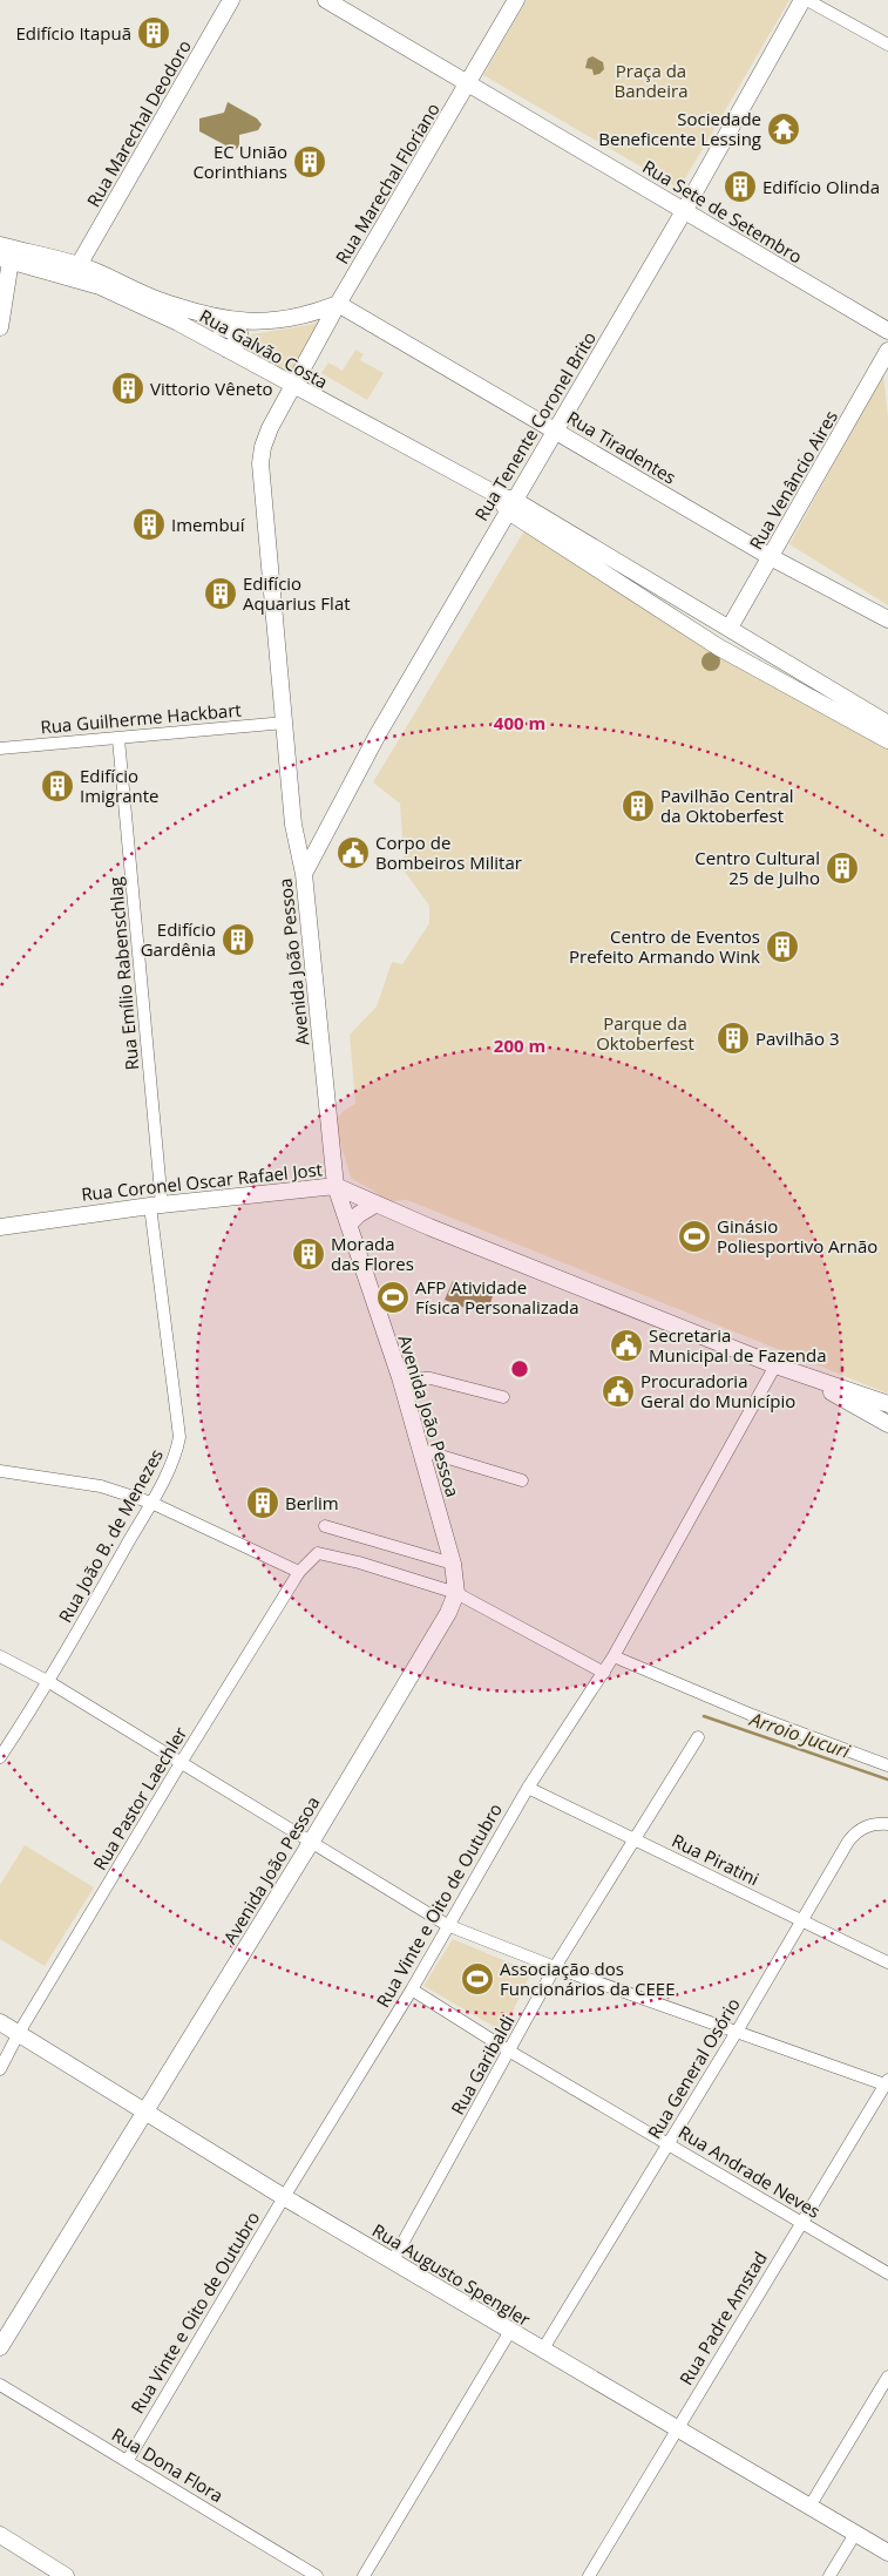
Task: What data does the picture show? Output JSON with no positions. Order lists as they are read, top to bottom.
{
  "streets": {
    "street": [
      "Rua Marechal Deodoro",
      "Rua Marechal Floriano",
      "Rua Sete de Setembro",
      "Rua Galvão Costa",
      "Rua Tenente Coronel Brito",
      "Rua Tiradentes",
      "Rua Venâncio Aires",
      "Rua Guilherme Hackbart",
      "Avenida João Pessoa",
      "Rua Emílio Rabenschlag",
      "Rua Coronel Oscar Rafael Jost",
      "Rua João B. de Menezes",
      "Rua Pastor Laechler",
      "Rua Piratini",
      "Rua Vinte e Oito de Outubro",
      "Rua Garibaldi",
      "Rua General Osório",
      "Rua Andrade Neves",
      "Rua Augusto Spengler",
      "Rua Padre Amstad",
      "Rua Dona Flora"
    ]
  },
  "crossings": [
    ["Rua Marechal Deodoro", "Rua Galvão Costa"],
    ["Rua Marechal Floriano", "Rua Sete de Setembro"],
    ["Rua Marechal Floriano", "Rua Galvão Costa"],
    ["Rua Marechal Floriano", "Rua Tiradentes"],
    ["Rua Marechal Floriano", "Avenida João Pessoa"],
    ["Rua Sete de Setembro", "Rua Tenente Coronel Brito"],
    ["Rua Galvão Costa", "Rua Tenente Coronel Brito"],
    ["Rua Galvão Costa", "Rua Tiradentes"],
    ["Rua Galvão Costa", "Rua Venâncio Aires"],
    ["Rua Galvão Costa", "Avenida João Pessoa"],
    ["Rua Tenente Coronel Brito", "Rua Tiradentes"],
    ["Rua Tenente Coronel Brito", "Avenida João Pessoa"],
    ["Rua Tiradentes", "Rua Venâncio Aires"],
    ["Rua Guilherme Hackbart", "Avenida João Pessoa"],
    ["Rua Guilherme Hackbart", "Rua Emílio Rabenschlag"],
    ["Avenida João Pessoa", "Rua Coronel Oscar Rafael Jost"],
    ["Avenida João Pessoa", "Rua Pastor Laechler"],
    ["Avenida João Pessoa", "Rua Augusto Spengler"],
    ["Rua Emílio Rabenschlag", "Rua Coronel Oscar Rafael Jost"],
    ["Rua Emílio Rabenschlag", "Rua João B. de Menezes"],
    ["Rua Coronel Oscar Rafael Jost", "Rua João B. de Menezes"],
    ["Rua Coronel Oscar Rafael Jost", "Rua Vinte e Oito de Outubro"],
    ["Rua Pastor Laechler", "Rua Augusto Spengler"],
    ["Rua Piratini", "Rua Vinte e Oito de Outubro"],
    ["Rua Piratini", "Rua Garibaldi"],
    ["Rua Piratini", "Rua General Osório"],
    ["Rua Vinte e Oito de Outubro", "Rua Andrade Neves"],
    ["Rua Vinte e Oito de Outubro", "Rua Augusto Spengler"],
    ["Rua Vinte e Oito de Outubro", "Rua Dona Flora"],
    ["Rua Garibaldi", "Rua Andrade Neves"],
    ["Rua Garibaldi", "Rua Augusto Spengler"],
    ["Rua General Osório", "Rua Andrade Neves"],
    ["Rua General Osório", "Rua Augusto Spengler"],
    ["Rua Andrade Neves", "Rua Padre Amstad"],
    ["Rua Augusto Spengler", "Rua Padre Amstad"]
  ],
  "water": ["Arroio Jucuri"],
  "parks": ["Praça da Bandeira", "Parque da Oktoberfest"],
  "places": {
    "building": [
      "Edifício Itapuã",
      "EC União Corinthians",
      "Edifício Olinda",
      "Vittorio Vêneto",
      "Imembuí",
      "Edifício Aquarius Flat",
      "Edifício Imigrante",
      "Pavilhão Central da Oktoberfest",
      "Centro Cultural 25 de Julho",
      "Edifício Gardênia",
      "Centro de Eventos Prefeito Armando Wink",
      "Pavilhão 3",
      "Morada das Flores",
      "Berlim"
    ],
    "temple": ["Sociedade Beneficente Lessing"],
    "public building": ["Corpo de Bombeiros Militar", "Secretaria Municipal de Fazenda", "Procuradoria Geral do Município"],
    "sports": ["Ginásio Poliesportivo Arnão", "AFP Atividade Física Personalizada", "Associação dos Funcionários da CEEE"]
  },
  "rings": ["400 m", "200 m"]
}
